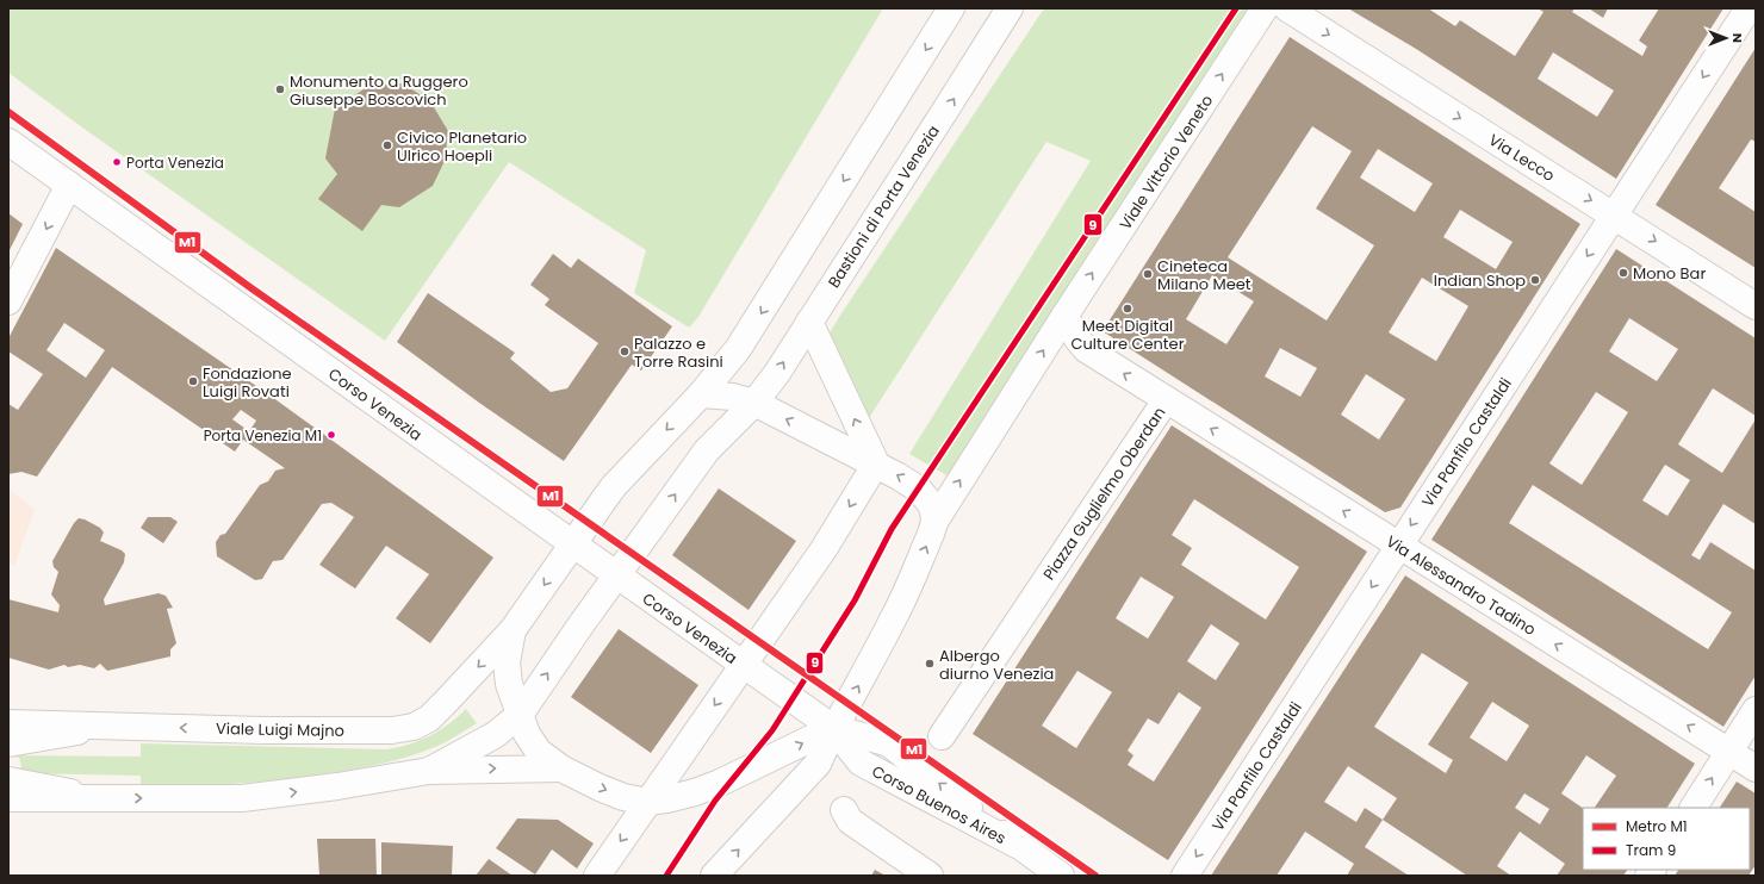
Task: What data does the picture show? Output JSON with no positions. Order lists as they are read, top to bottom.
{
  "streets": {
    "main road": [
      "Via Lecco",
      "Viale Vittorio Veneto",
      "Bastioni di Porta Venezia",
      "Corso Venezia",
      "Via Panfilo Castaldi",
      "Piazza Guglielmo Oberdan",
      "Via Alessandro Tadino",
      "Viale Luigi Majno",
      "Corso Buenos Aires"
    ]
  },
  "crossings": [
    ["Via Lecco", "Via Panfilo Castaldi"],
    ["Viale Vittorio Veneto", "Piazza Guglielmo Oberdan"],
    ["Via Panfilo Castaldi", "Via Alessandro Tadino"],
    ["Piazza Guglielmo Oberdan", "Via Alessandro Tadino"]
  ],
  "one_way": [
    "Via Lecco",
    "Viale Vittorio Veneto",
    "Via Panfilo Castaldi",
    "Via Alessandro Tadino"
  ],
  "places": [
    "Monumento a Ruggero Giuseppe Boscovich",
    "Civico Planetario Ulrico Hoepli",
    "Porta Venezia",
    "Mono Bar",
    "Cineteca Milano Meet",
    "Indian Shop",
    "Meet Digital Culture Center",
    "Palazzo e Torre Rasini",
    "Fondazione Luigi Rovati",
    "Porta Venezia M1",
    "Albergo diurno Venezia"
  ],
  "lines": ["tram line 9", "metro line M1"],
  "legend": ["Metro M1", "Tram 9"],
  "north": "right"
}
